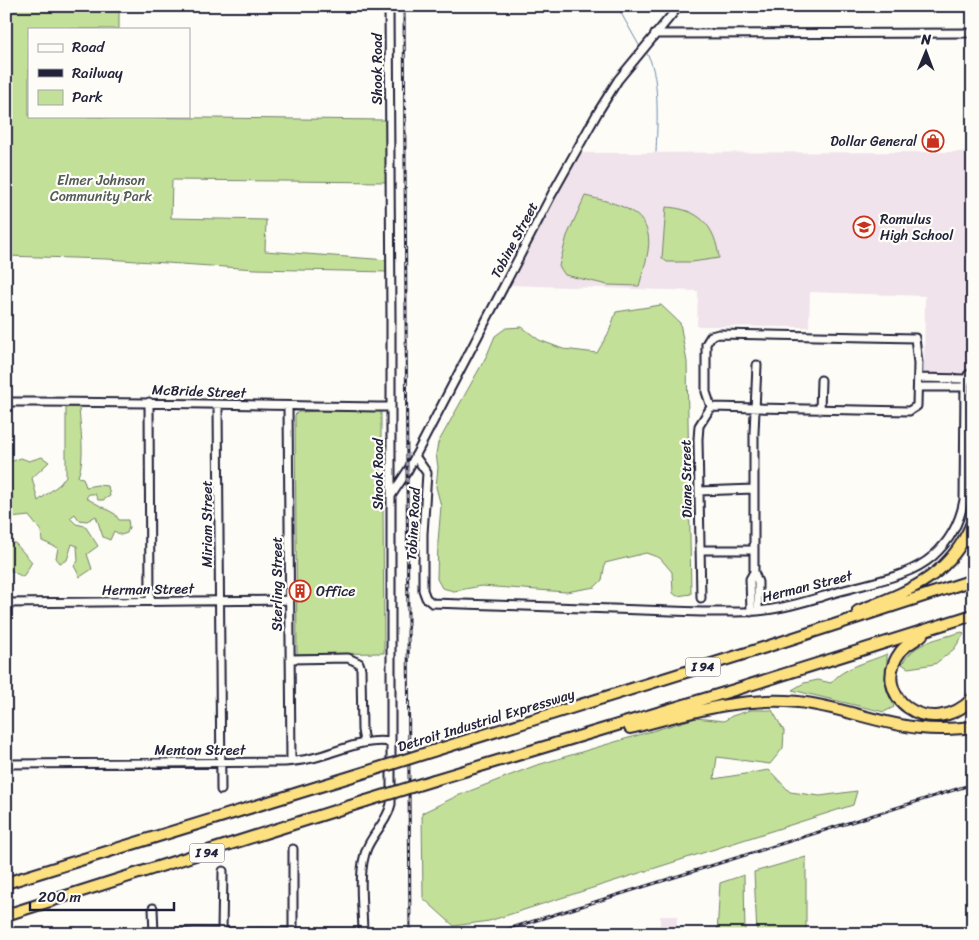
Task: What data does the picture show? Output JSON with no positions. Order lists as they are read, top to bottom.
{
  "streets": {
    "highway": ["I 94", "Detroit Industrial Expressway"],
    "street": [
      "Shook Road",
      "Tobine Street",
      "McBride Street",
      "Diane Street",
      "Miriam Street",
      "Tobine Road",
      "Sterling Street",
      "Herman Street",
      "Menton Street"
    ]
  },
  "crossings": [
    ["Shook Road", "Tobine Street"],
    ["Shook Road", "McBride Street"],
    ["Shook Road", "Menton Street"],
    ["Tobine Street", "Tobine Road"],
    ["McBride Street", "Miriam Street"],
    ["McBride Street", "Sterling Street"],
    ["Miriam Street", "Herman Street"],
    ["Miriam Street", "Menton Street"],
    ["Tobine Road", "Herman Street"],
    ["Sterling Street", "Herman Street"],
    ["Sterling Street", "Menton Street"]
  ],
  "parks": ["Elmer Johnson Community Park"],
  "places": {
    "shop": ["Dollar General"],
    "school or university": ["Romulus High School"],
    "building": ["Office"]
  },
  "legend": ["Road", "Railway", "Park"],
  "scale_bar": "200 m",
  "north": "top"
}
